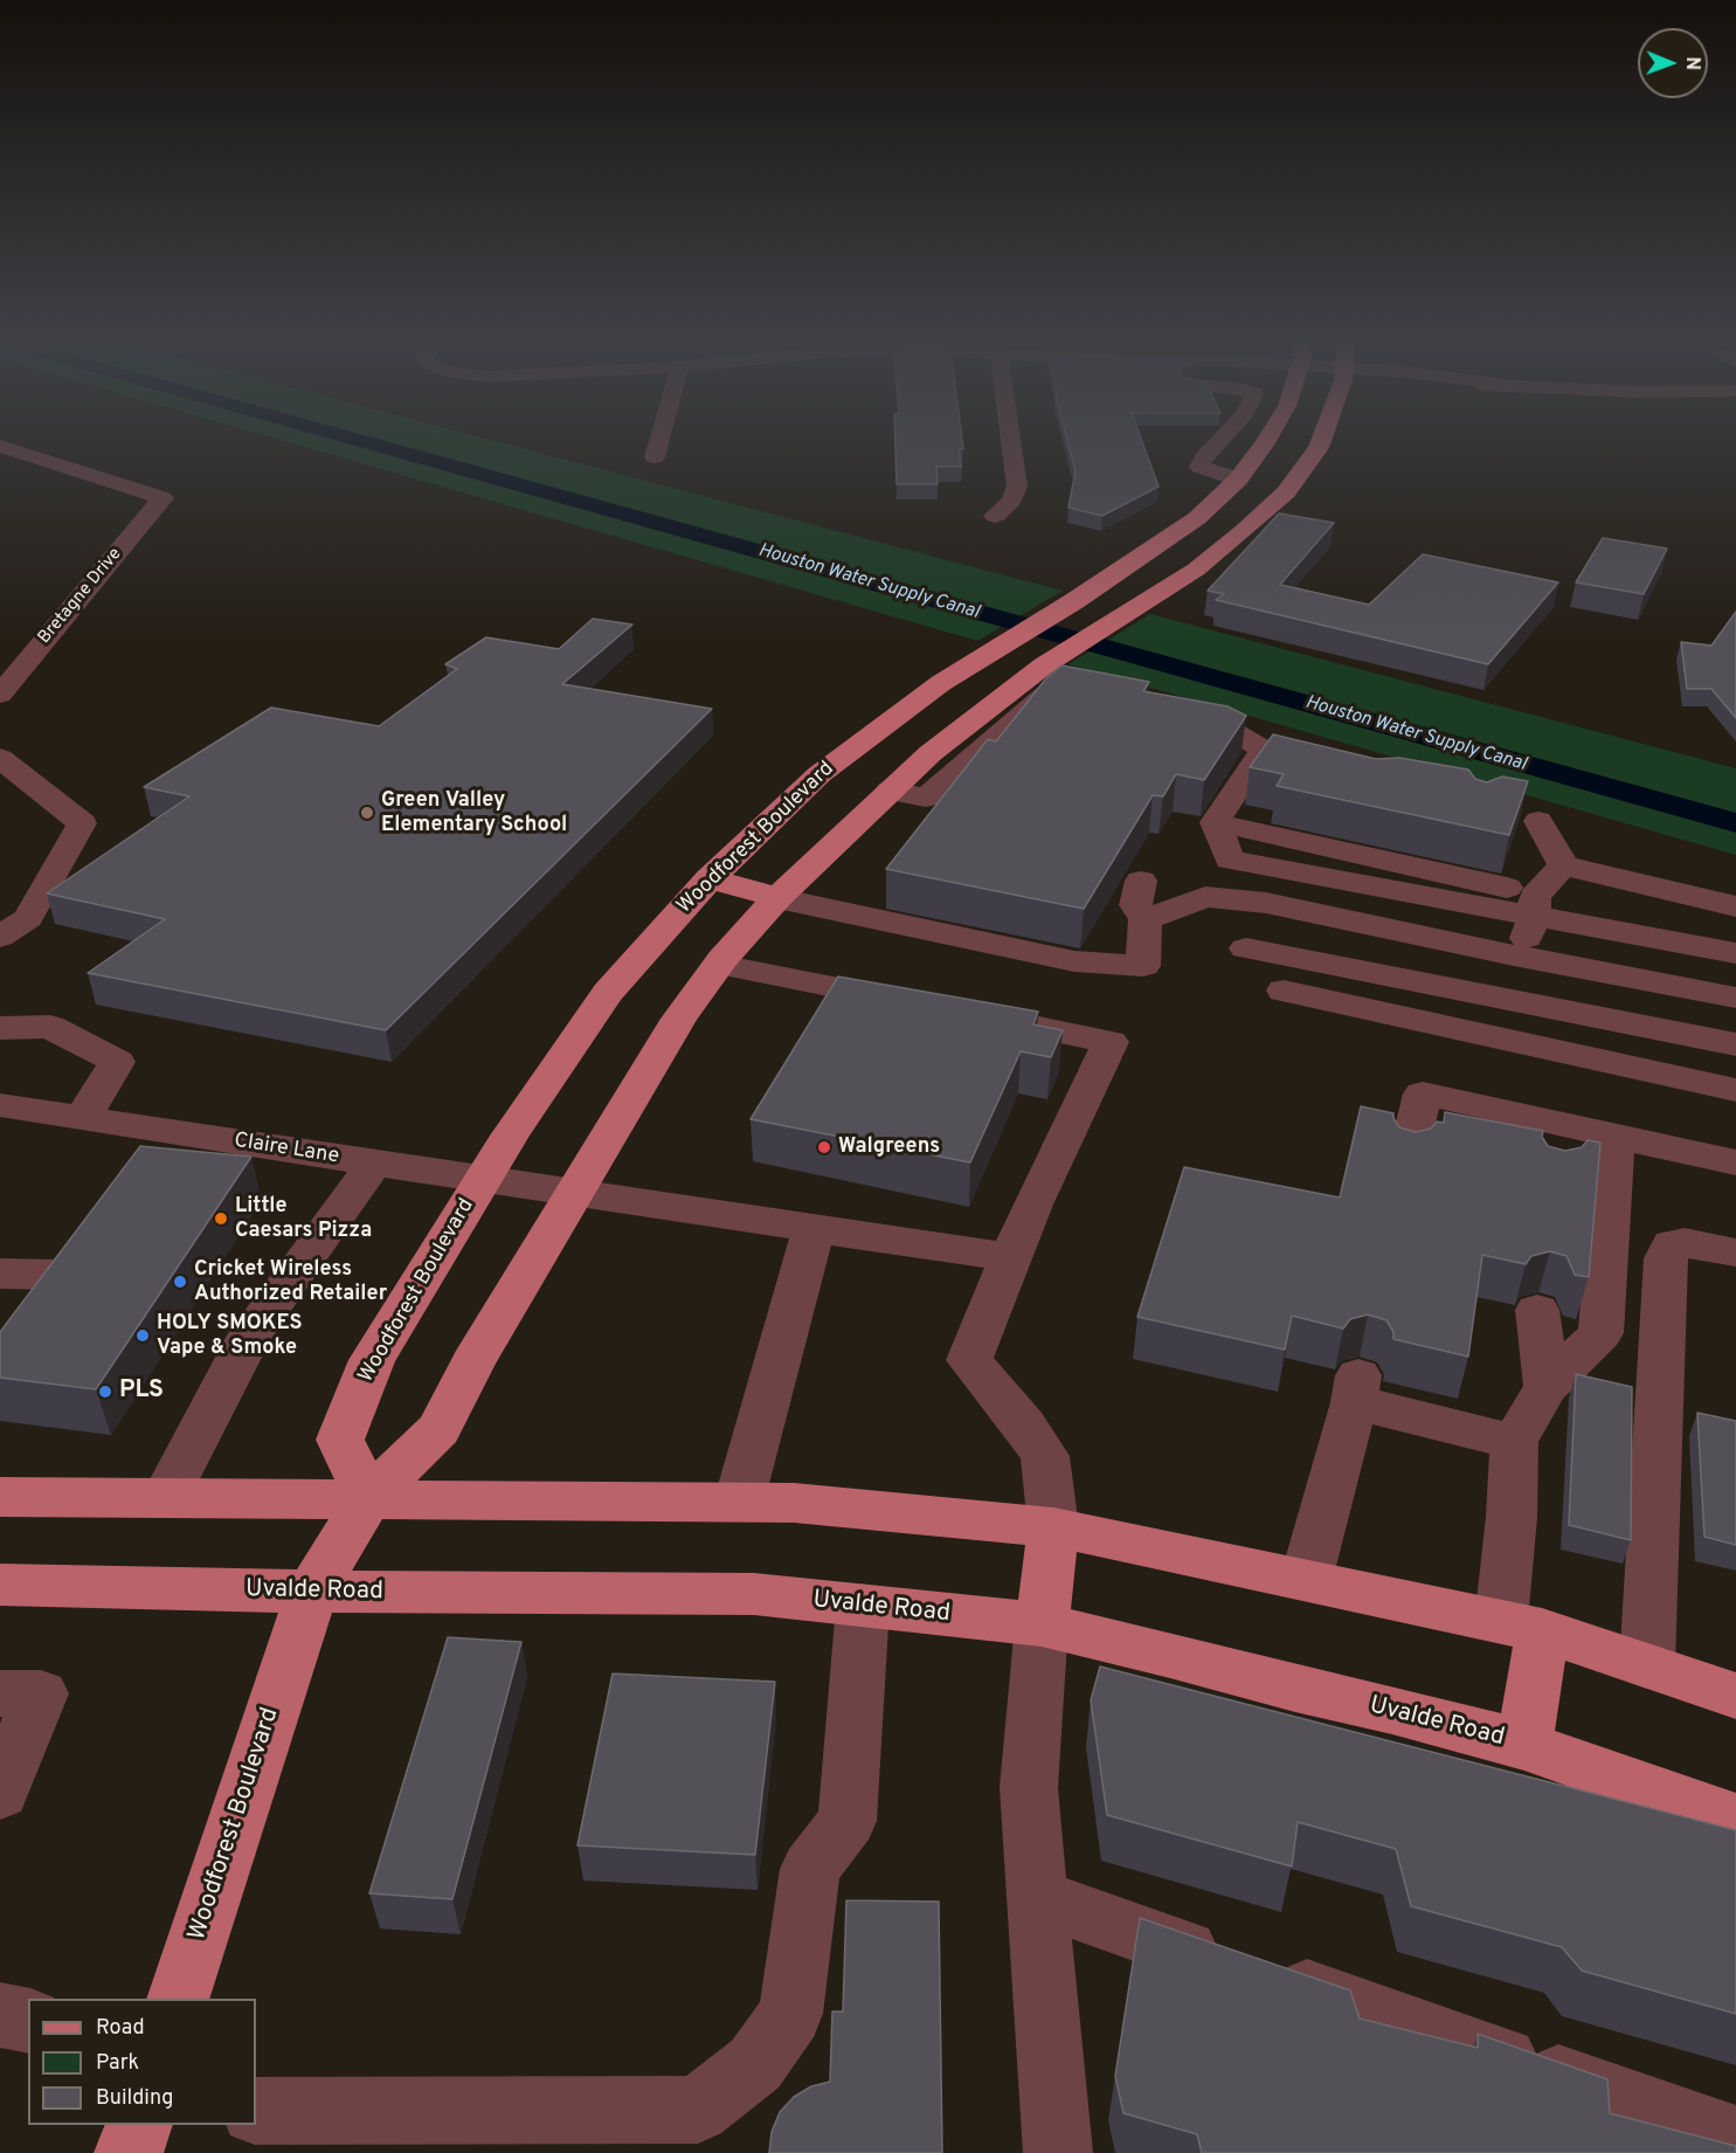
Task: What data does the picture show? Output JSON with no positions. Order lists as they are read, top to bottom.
{
  "streets": {
    "main road": ["Woodforest Boulevard", "Uvalde Road"],
    "street": ["Bretagne Drive", "Claire Lane"]
  },
  "crossings": [
    ["Woodforest Boulevard", "Claire Lane"],
    ["Woodforest Boulevard", "Uvalde Road"]
  ],
  "water": ["Houston Water Supply Canal"],
  "places": [
    "Green Valley Elementary School",
    "Walgreens",
    "Little Caesars Pizza",
    "Cricket Wireless Authorized Retailer",
    "HOLY SMOKES Vape & Smoke",
    "PLS"
  ],
  "legend": ["Road", "Park", "Building"],
  "north": "right"
}
